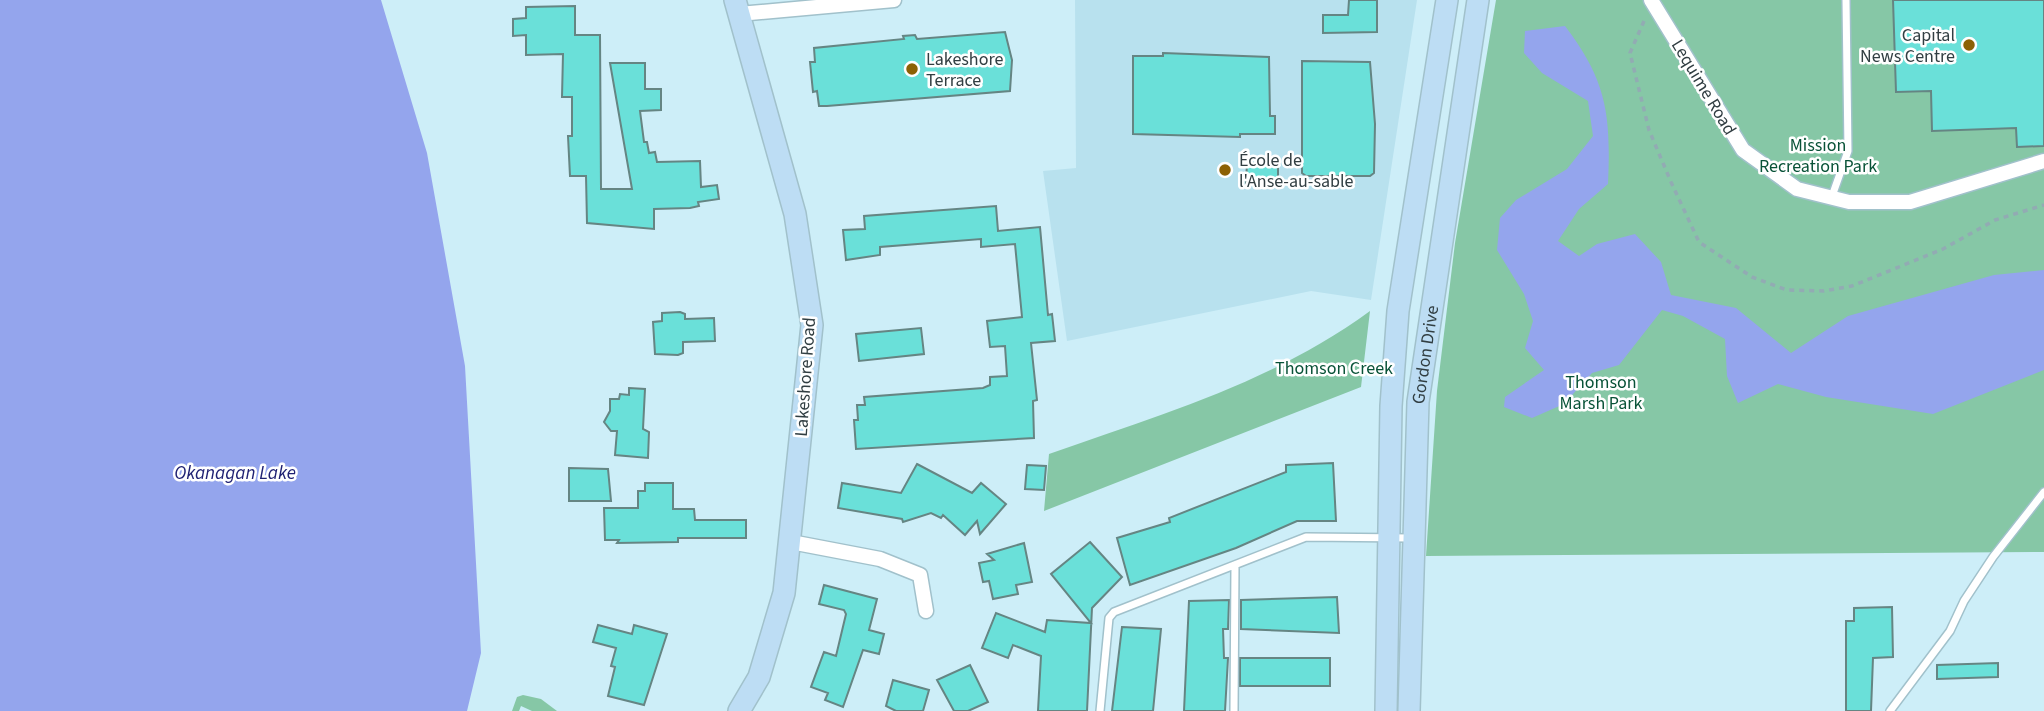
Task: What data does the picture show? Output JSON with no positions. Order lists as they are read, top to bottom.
{
  "streets": {
    "main road": ["Gordon Drive", "Lakeshore Road"],
    "street": ["Lequime Road"]
  },
  "water": ["Okanagan Lake"],
  "parks": ["Mission Recreation Park", "Thomson Creek", "Thomson Marsh Park"],
  "places": ["Capital News Centre", "Lakeshore Terrace", "École de l'Anse-au-sable"]
}
